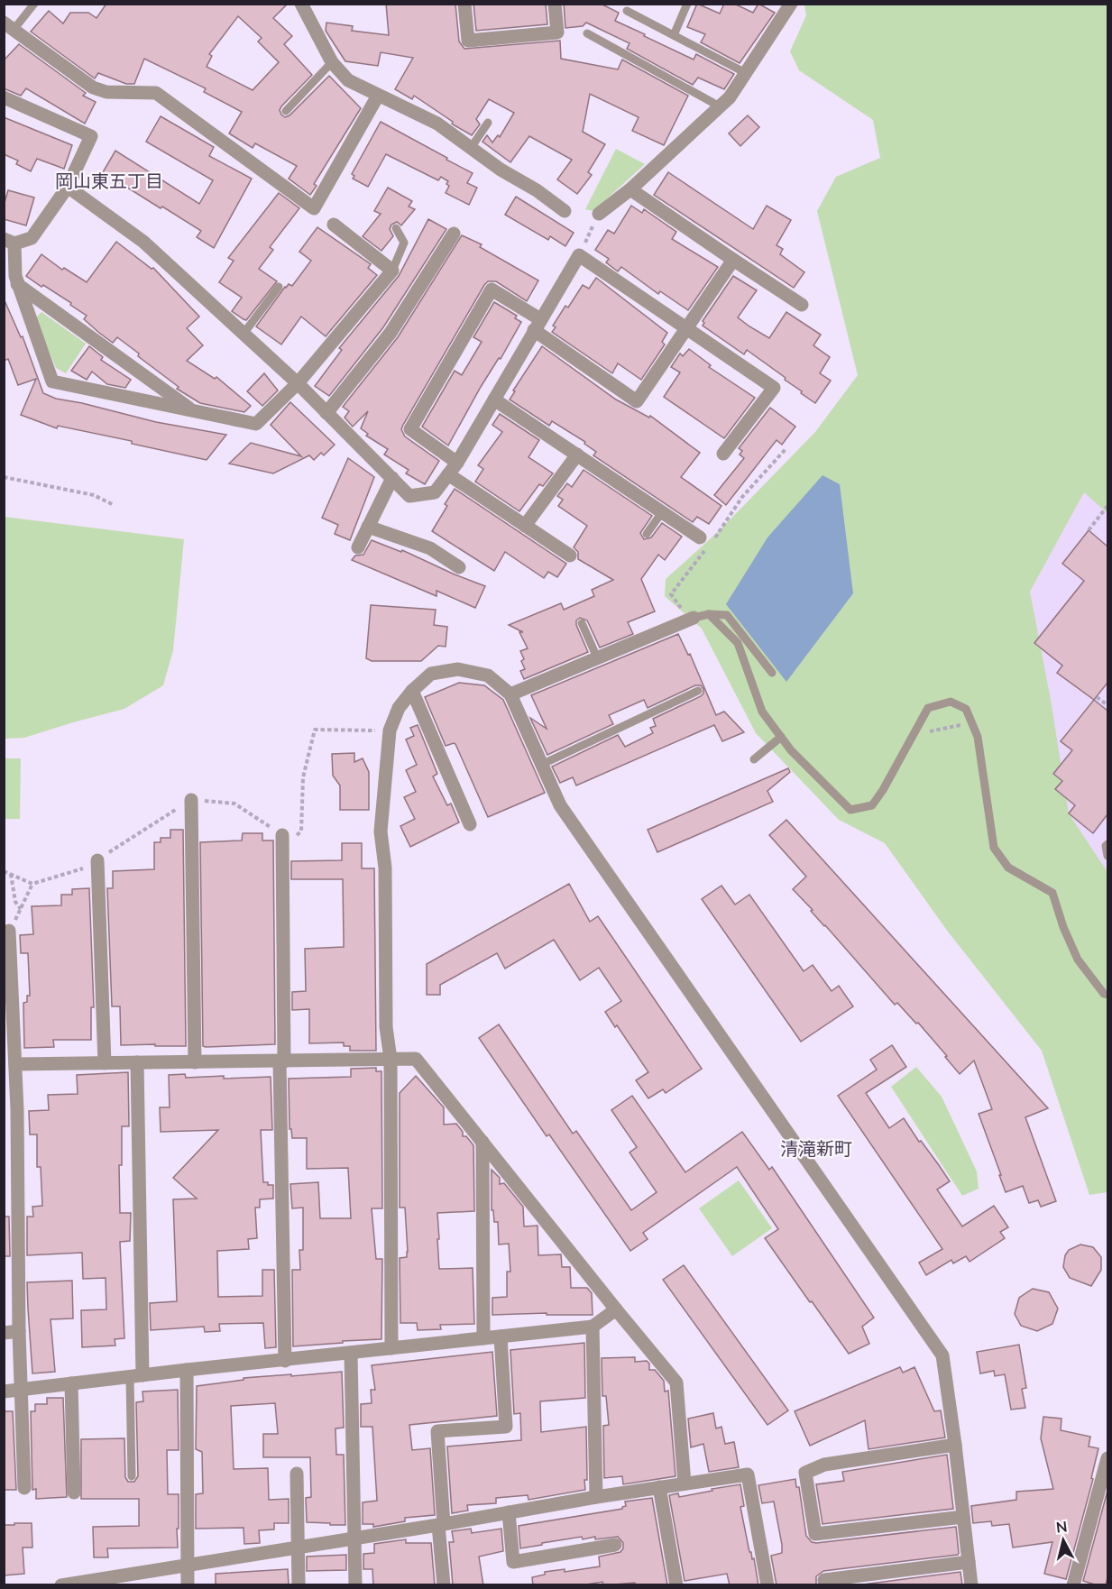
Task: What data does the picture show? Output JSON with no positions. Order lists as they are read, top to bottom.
{
  "districts": ["岡山東五丁目", "清滝新町"],
  "north": "top"
}
